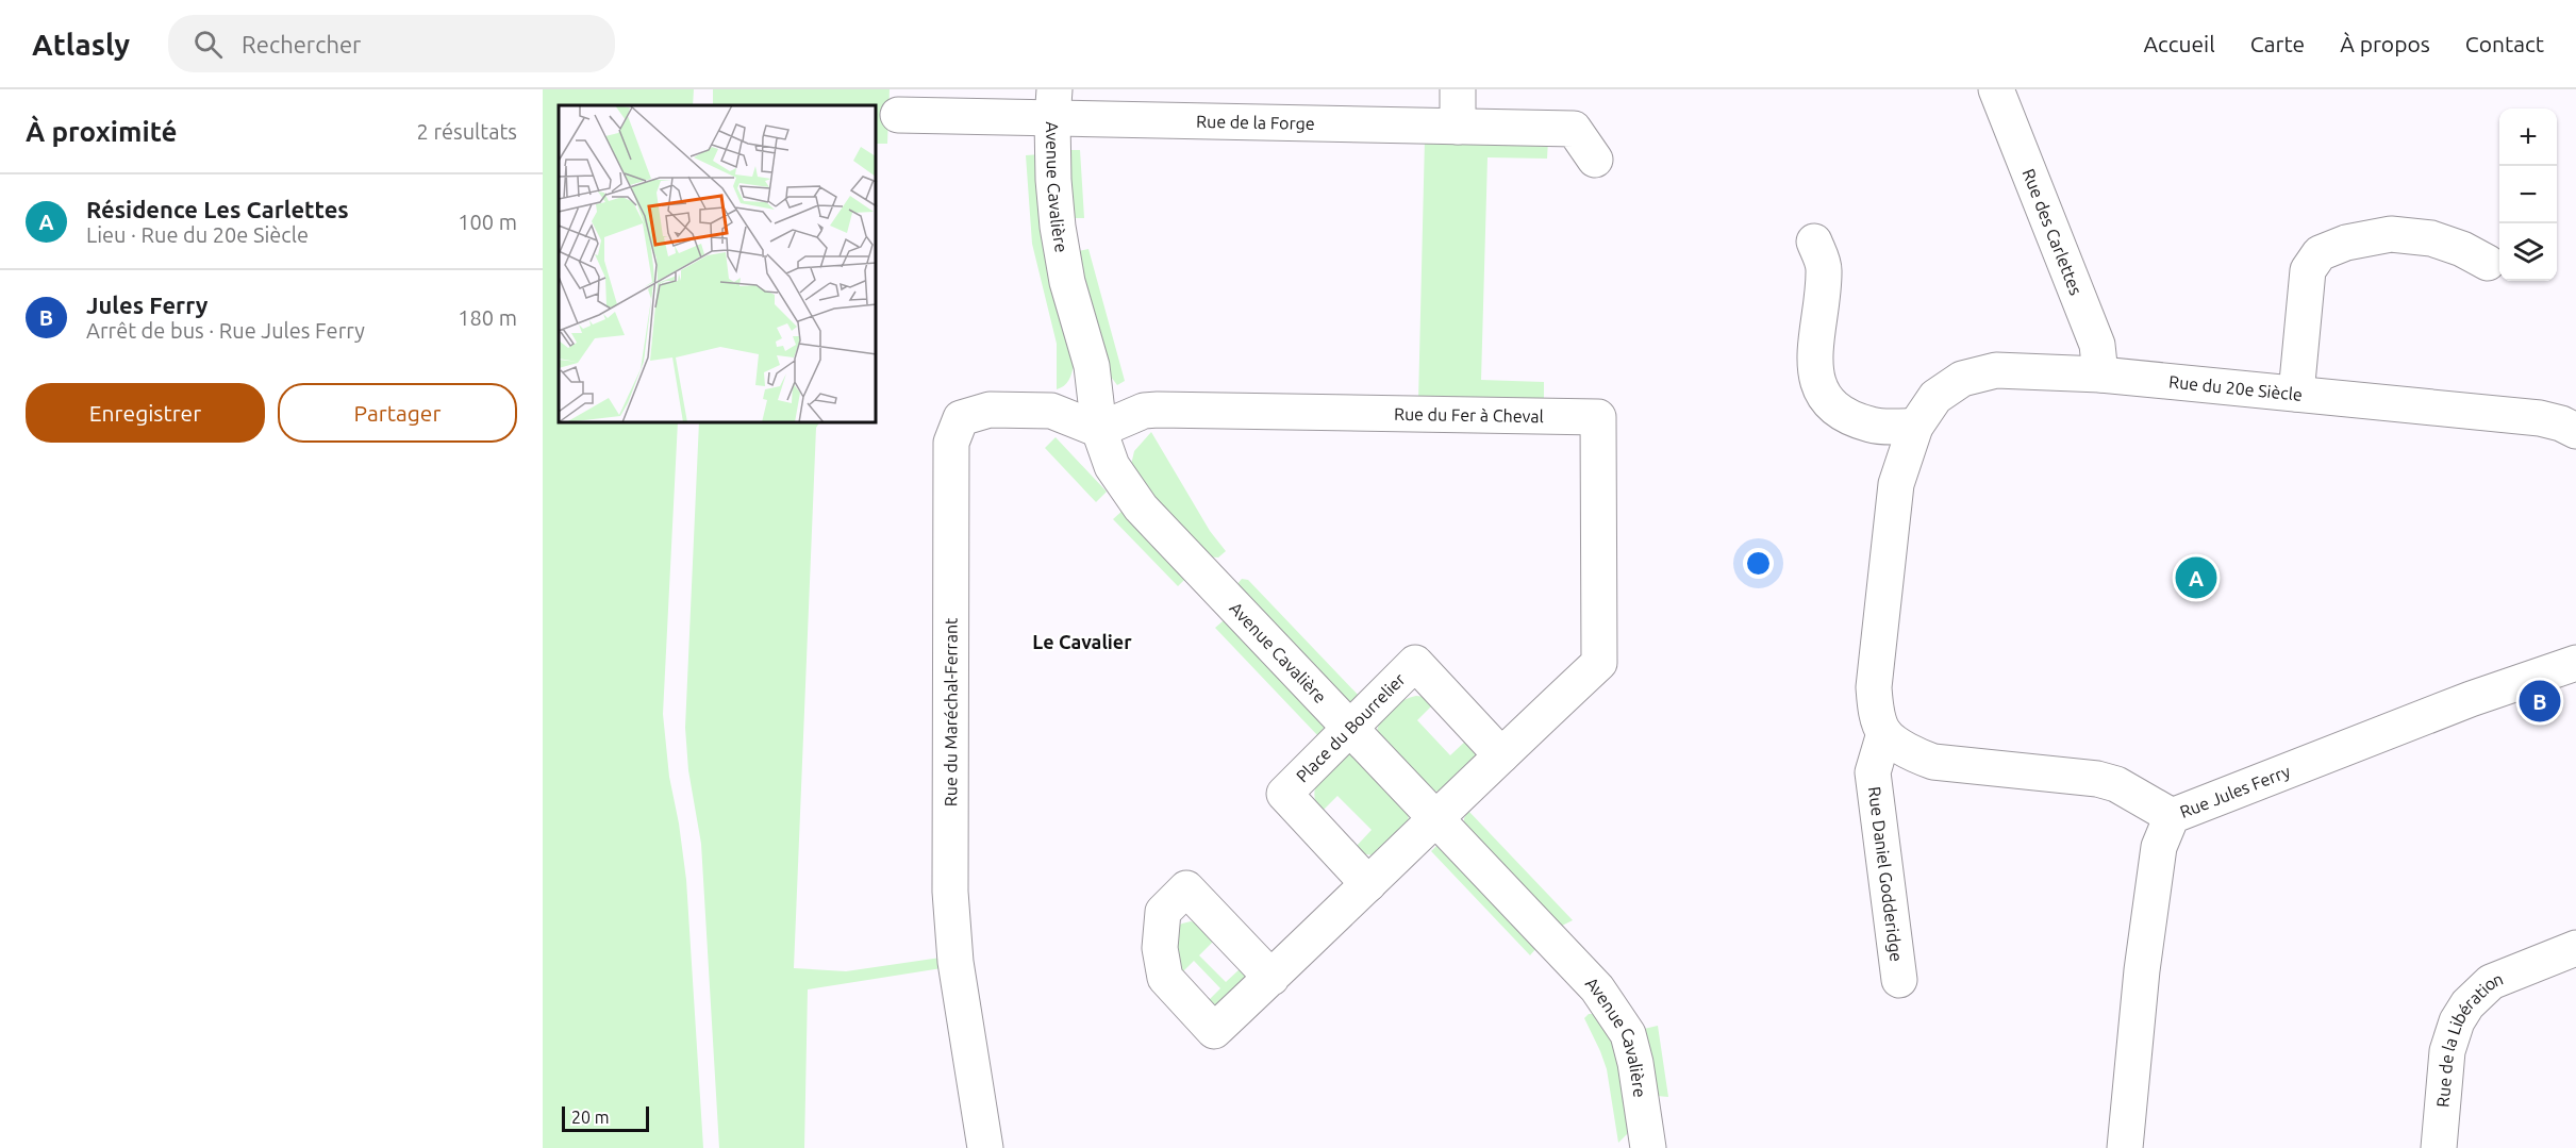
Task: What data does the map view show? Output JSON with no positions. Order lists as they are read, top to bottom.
{
  "streets": {
    "street": [
      "Rue de la Forge",
      "Avenue Cavalière",
      "Rue des Carlettes",
      "Rue du 20e Siècle",
      "Rue du Fer à Cheval",
      "Rue du Maréchal-Ferrant",
      "Place du Bourrelier",
      "Rue Jules Ferry",
      "Rue Daniel Godderidge",
      "Rue de la Libération"
    ]
  },
  "crossings": [
    ["Rue de la Forge", "Avenue Cavalière"],
    ["Avenue Cavalière", "Rue du Fer à Cheval"],
    ["Avenue Cavalière", "Rue du Maréchal-Ferrant"],
    ["Avenue Cavalière", "Place du Bourrelier"],
    ["Rue des Carlettes", "Rue du 20e Siècle"],
    ["Rue du 20e Siècle", "Rue Daniel Godderidge"],
    ["Rue du Fer à Cheval", "Rue du Maréchal-Ferrant"],
    ["Rue du Fer à Cheval", "Place du Bourrelier"]
  ],
  "districts": ["Le Cavalier"],
  "scale_bar": "20 m",
  "page": {
    "header": "Atlasly",
    "search": "Rechercher",
    "nav": [
      "Accueil",
      "Carte",
      "À propos",
      "Contact"
    ],
    "heading": ["À proximité", "2 résultats"],
    "map_buttons": ["+", "−"],
    "list": [
      {
        "mark": "A",
        "name": "Résidence Les Carlettes",
        "note": "Lieu · Rue du 20e Siècle",
        "value": "100 m"
      },
      {
        "mark": "B",
        "name": "Jules Ferry",
        "note": "Arrêt de bus · Rue Jules Ferry",
        "value": "180 m"
      }
    ],
    "buttons": ["Enregistrer", "Partager"],
    "pins": ["A", "B"],
    "scale": "20 m"
  }
}
